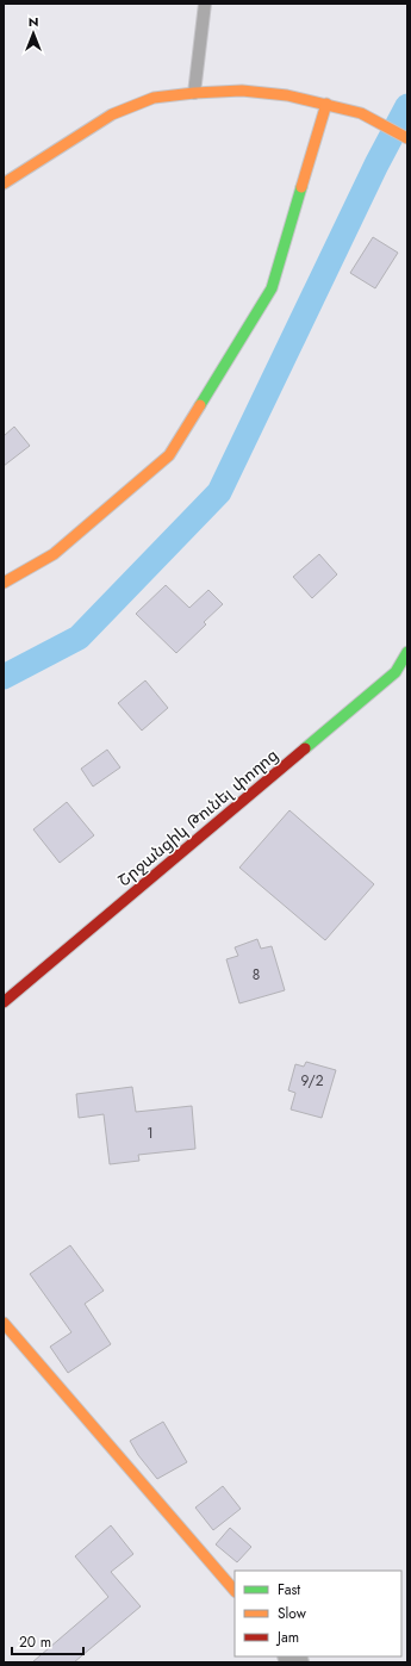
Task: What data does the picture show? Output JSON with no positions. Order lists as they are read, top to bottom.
{
  "streets": {
    "street": ["Շրջանցիկ Թունել փողոց"]
  },
  "house_numbers": ["8", "9/2", "1"],
  "legend": ["Fast", "Slow", "Jam"],
  "scale_bar": "20 m",
  "north": "top"
}
